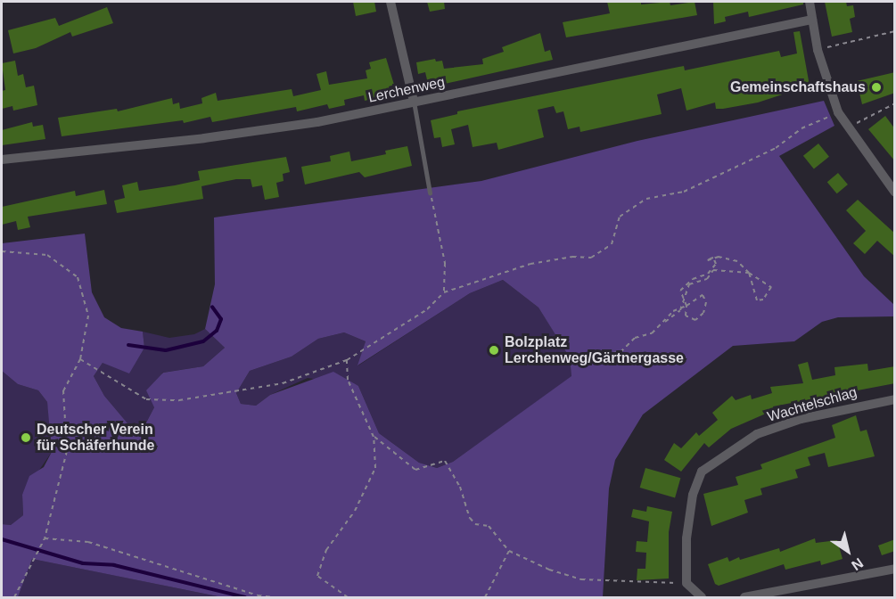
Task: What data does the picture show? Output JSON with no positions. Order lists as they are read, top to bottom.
{
  "streets": {
    "street": ["Lerchenweg", "Wachtelschlag"]
  },
  "places": ["Gemeinschaftshaus", "Bolzplatz Lerchenweg/Gärtnergasse", "Deutscher Verein für Schäferhunde"],
  "north": "bottom right"
}
